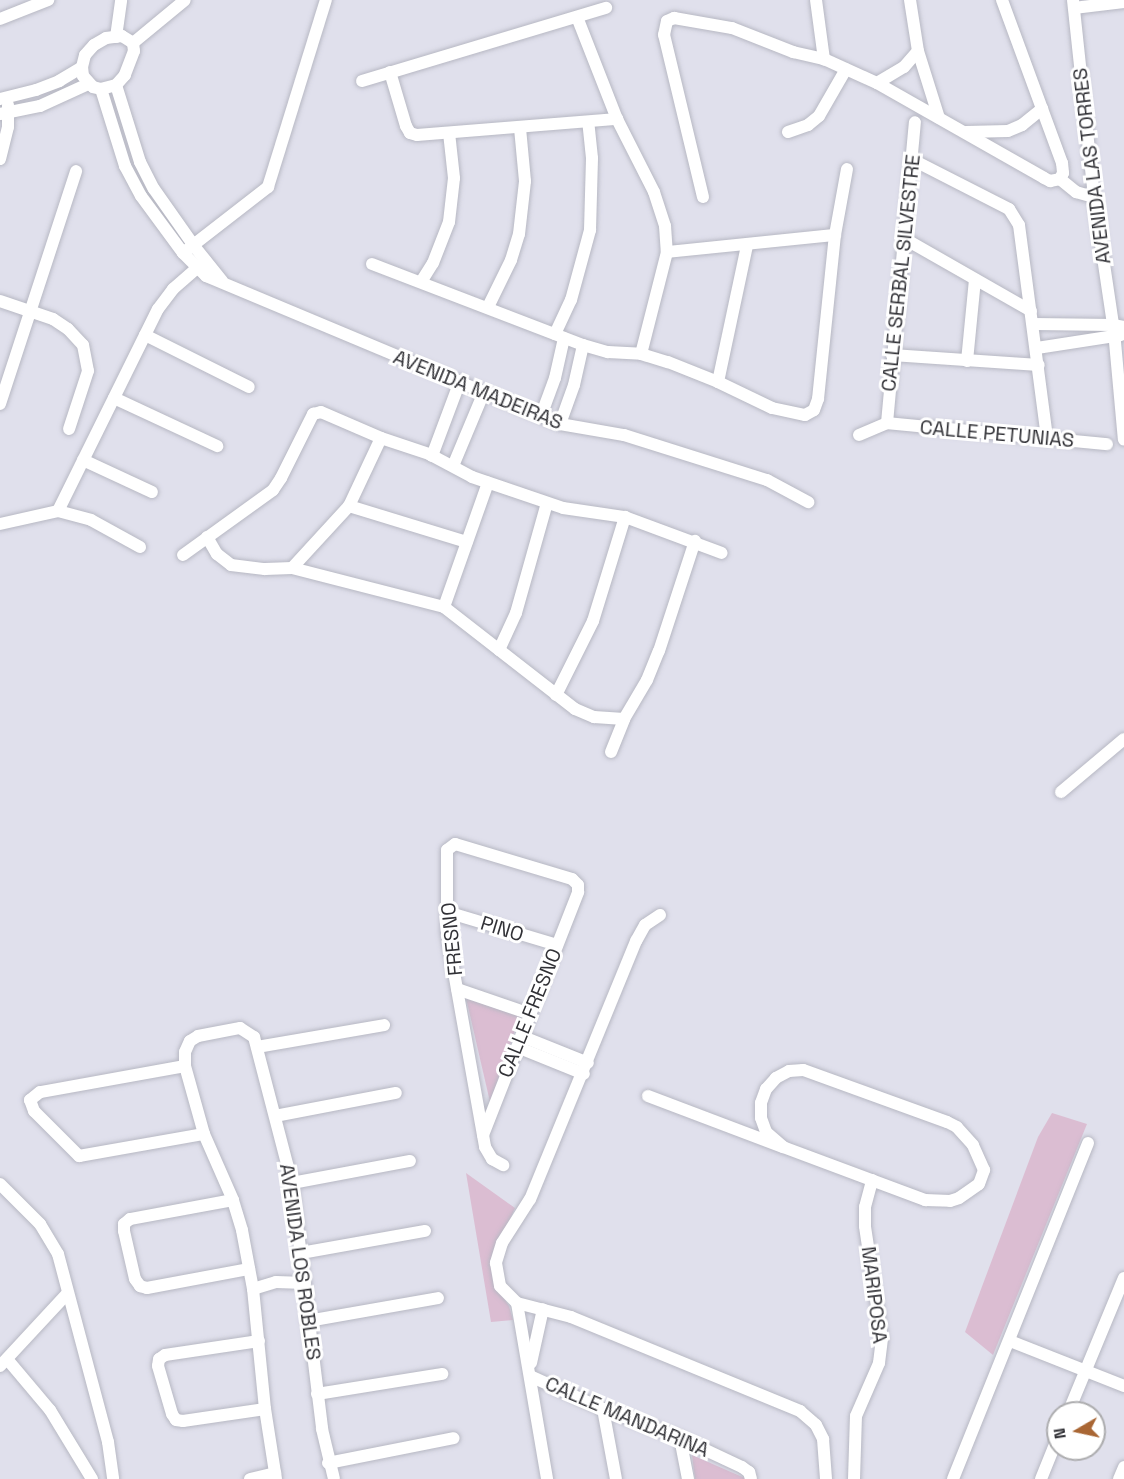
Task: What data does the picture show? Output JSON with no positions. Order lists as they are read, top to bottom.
{
  "streets": {
    "street": [
      "AVENIDA LAS TORRES",
      "CALLE SERBAL SILVESTRE",
      "AVENIDA MADEIRAS",
      "CALLE PETUNIAS",
      "PINO",
      "FRESNO",
      "CALLE FRESNO",
      "AVENIDA LOS ROBLES",
      "MARIPOSA",
      "CALLE MANDARINA"
    ]
  },
  "crossings": [
    ["CALLE SERBAL SILVESTRE", "CALLE PETUNIAS"],
    ["PINO", "FRESNO"],
    ["PINO", "CALLE FRESNO"],
    ["FRESNO", "CALLE FRESNO"]
  ],
  "north": "left"
}
